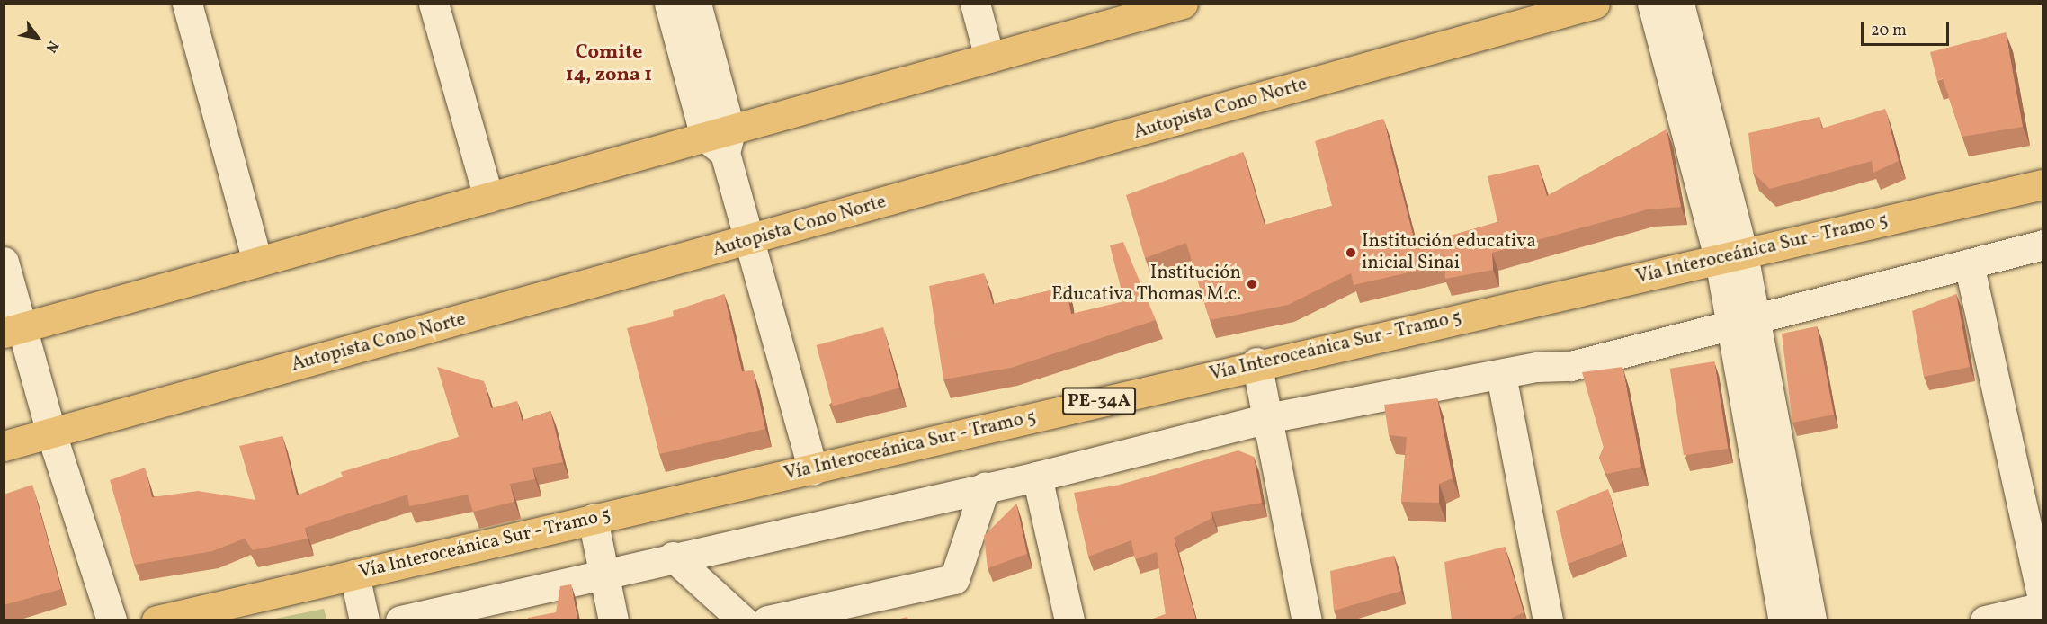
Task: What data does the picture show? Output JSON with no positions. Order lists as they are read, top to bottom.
{
  "streets": {
    "main road": ["Autopista Cono Norte", "Vía Interoceánica Sur - Tramo 5", "PE-34A"]
  },
  "districts": ["Comite 14, zona 1"],
  "places": ["Institución educativa inicial Sinai", "Institución Educativa Thomas M.c."],
  "scale_bar": "20 m",
  "north": "bottom right"
}
